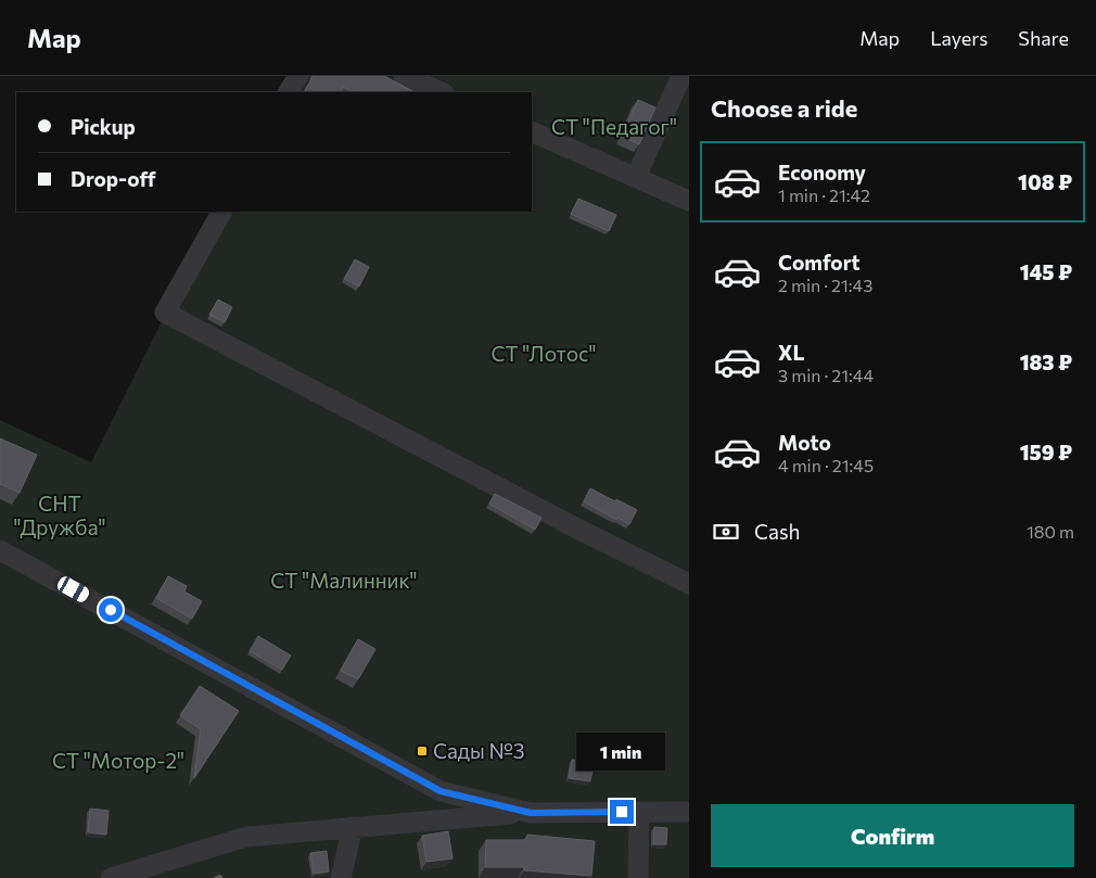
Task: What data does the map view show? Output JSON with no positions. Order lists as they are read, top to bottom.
{
  "parks": [
    "СТ \"Педагог\"",
    "СТ \"Лотос\"",
    "СНТ \"Дружба\"",
    "СТ \"Малинник\"",
    "СТ \"Мотор-2\""
  ],
  "places": {
    "transit": ["Сады №3"]
  },
  "page": {
    "header": "Map",
    "nav": ["Map", "Layers", "Share"],
    "heading": "Choose a ride",
    "banner": ["Pickup", "Drop-off"],
    "list": [
      {
        "name": "Economy",
        "note": "1 min · 21:42",
        "value": "108 ₽"
      },
      {
        "name": "Comfort",
        "note": "2 min · 21:43",
        "value": "145 ₽"
      },
      {
        "name": "XL",
        "note": "3 min · 21:44",
        "value": "183 ₽"
      },
      {
        "name": "Moto",
        "note": "4 min · 21:45",
        "value": "159 ₽"
      }
    ],
    "pay": ["Cash", "180 m"],
    "bubble": "1 min",
    "buttons": "Confirm"
  }
}
